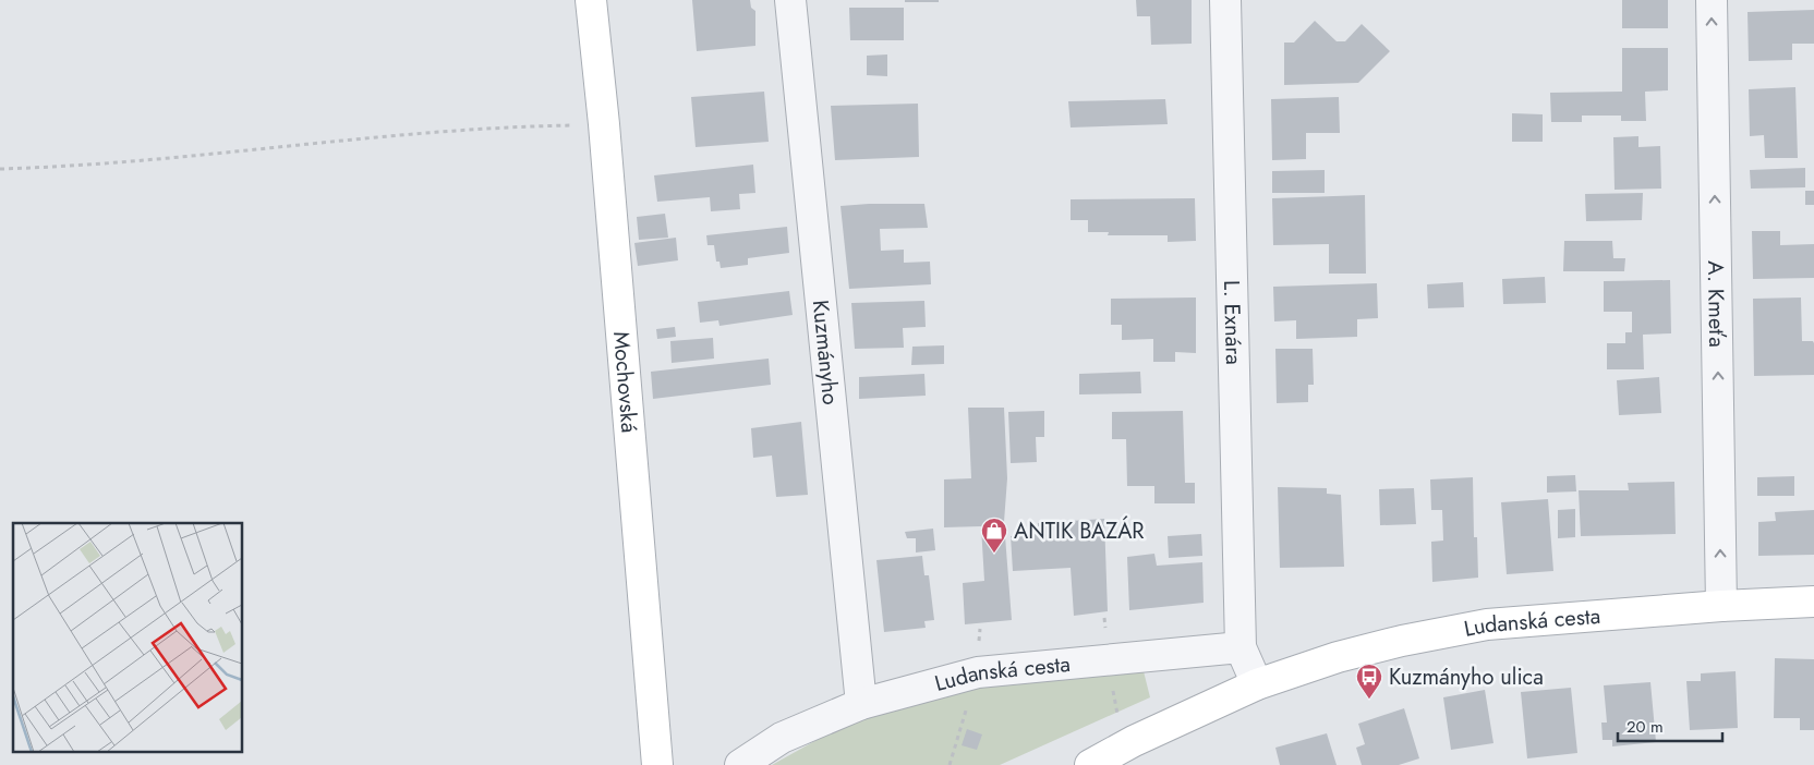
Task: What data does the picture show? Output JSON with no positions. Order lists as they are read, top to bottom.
{
  "streets": {
    "street": [
      "A. Kmeťa",
      "L. Exnára",
      "Kuzmányho",
      "Mochovská",
      "Ludanská cesta"
    ]
  },
  "crossings": [
    ["A. Kmeťa", "Ludanská cesta"],
    ["L. Exnára", "Ludanská cesta"],
    ["Kuzmányho", "Ludanská cesta"]
  ],
  "one_way": ["A. Kmeťa"],
  "places": {
    "shop": ["ANTIK BAZÁR"],
    "bus stop": ["Kuzmányho ulica"]
  },
  "scale_bar": "20 m"
}
